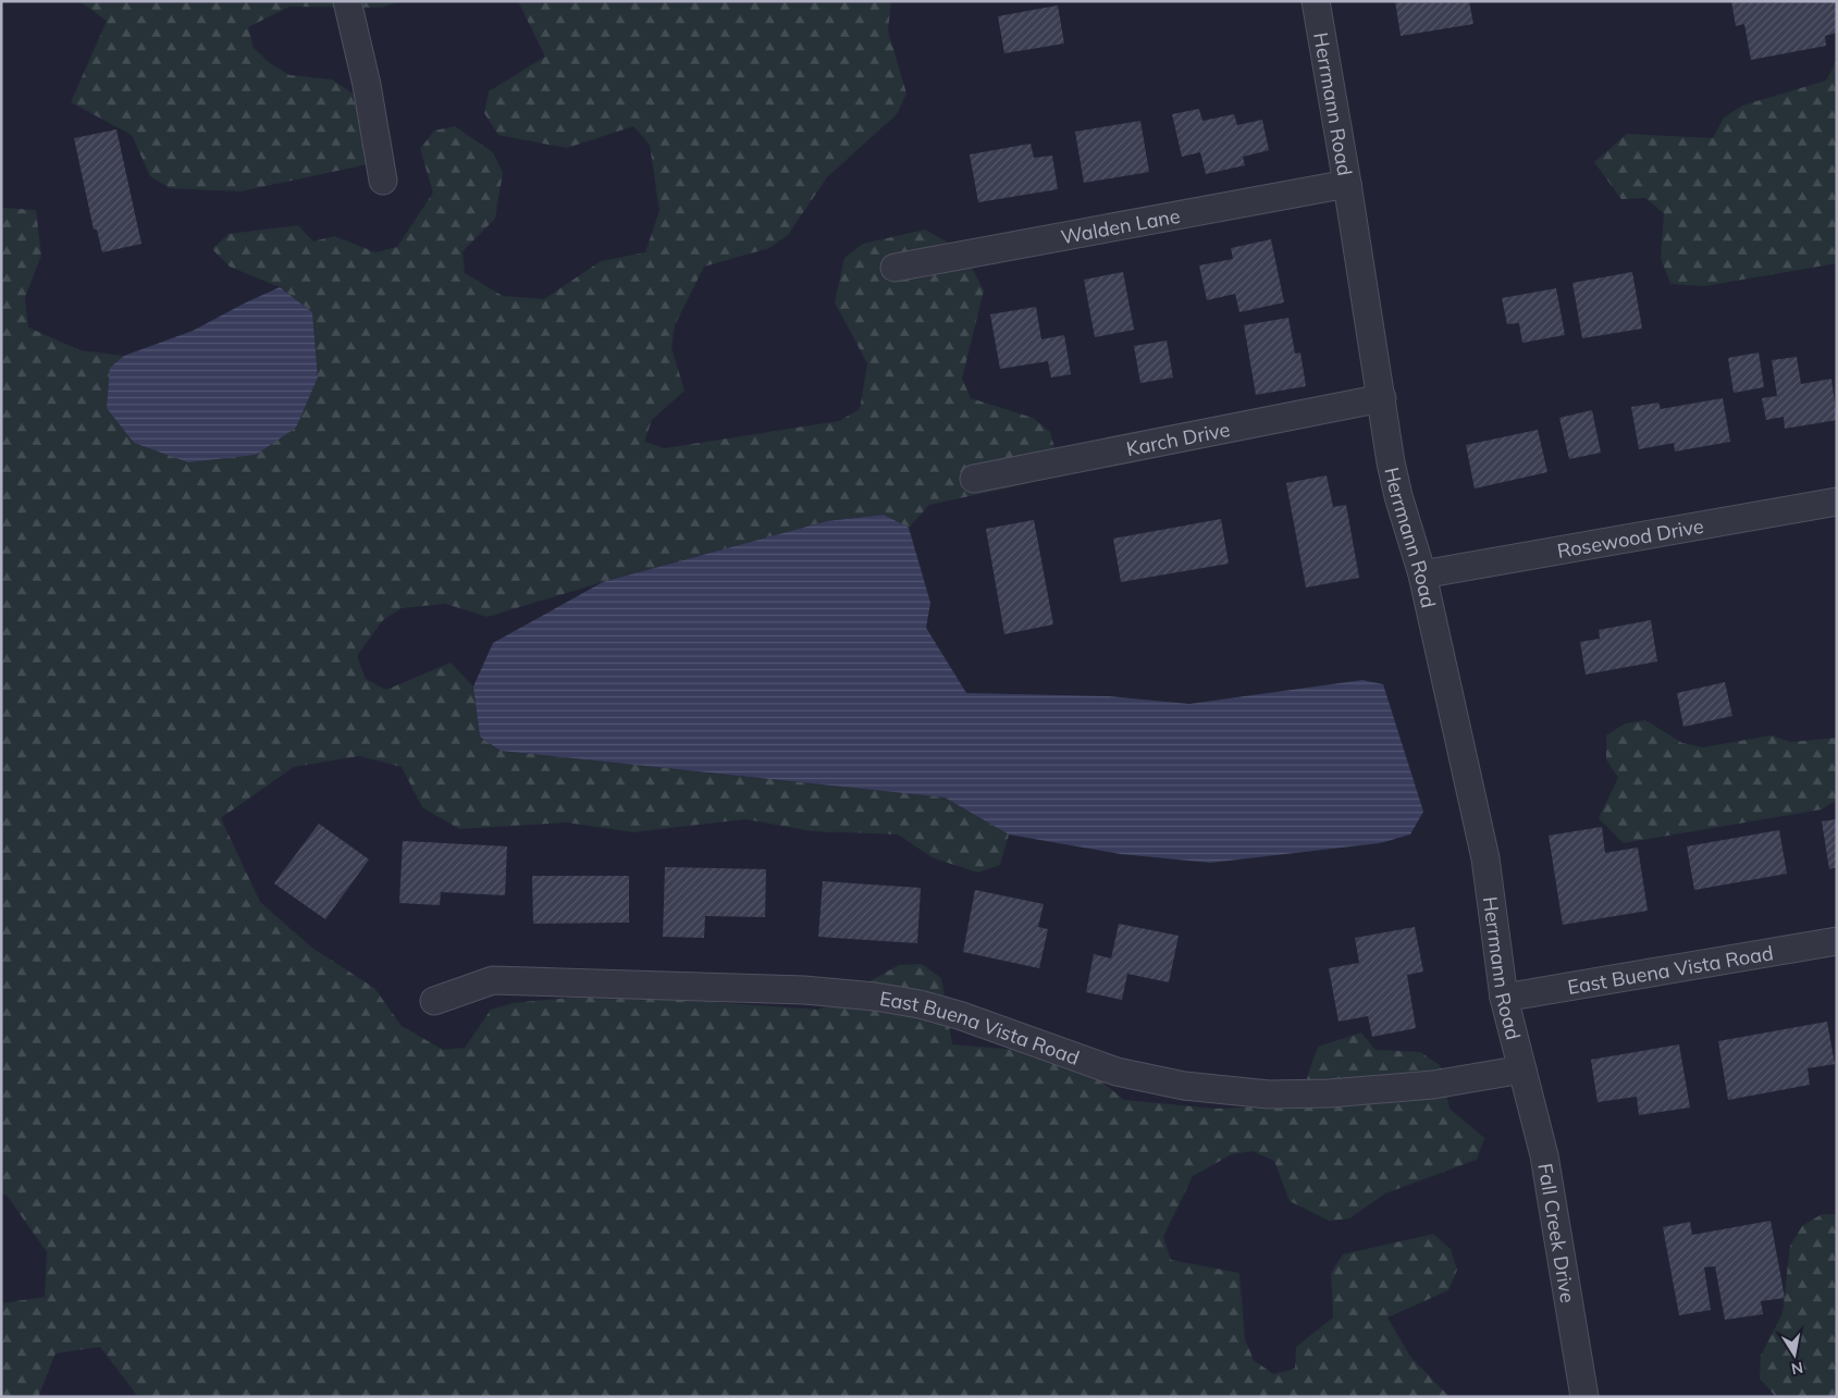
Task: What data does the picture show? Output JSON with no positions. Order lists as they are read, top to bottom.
{
  "streets": {
    "street": [
      "Herrmann Road",
      "Walden Lane",
      "Karch Drive",
      "Rosewood Drive",
      "East Buena Vista Road",
      "Fall Creek Drive"
    ]
  },
  "crossings": [
    ["Herrmann Road", "Walden Lane"],
    ["Herrmann Road", "Karch Drive"],
    ["Herrmann Road", "Rosewood Drive"],
    ["Herrmann Road", "East Buena Vista Road"],
    ["Herrmann Road", "Fall Creek Drive"],
    ["East Buena Vista Road", "Fall Creek Drive"]
  ],
  "north": "bottom"
}
